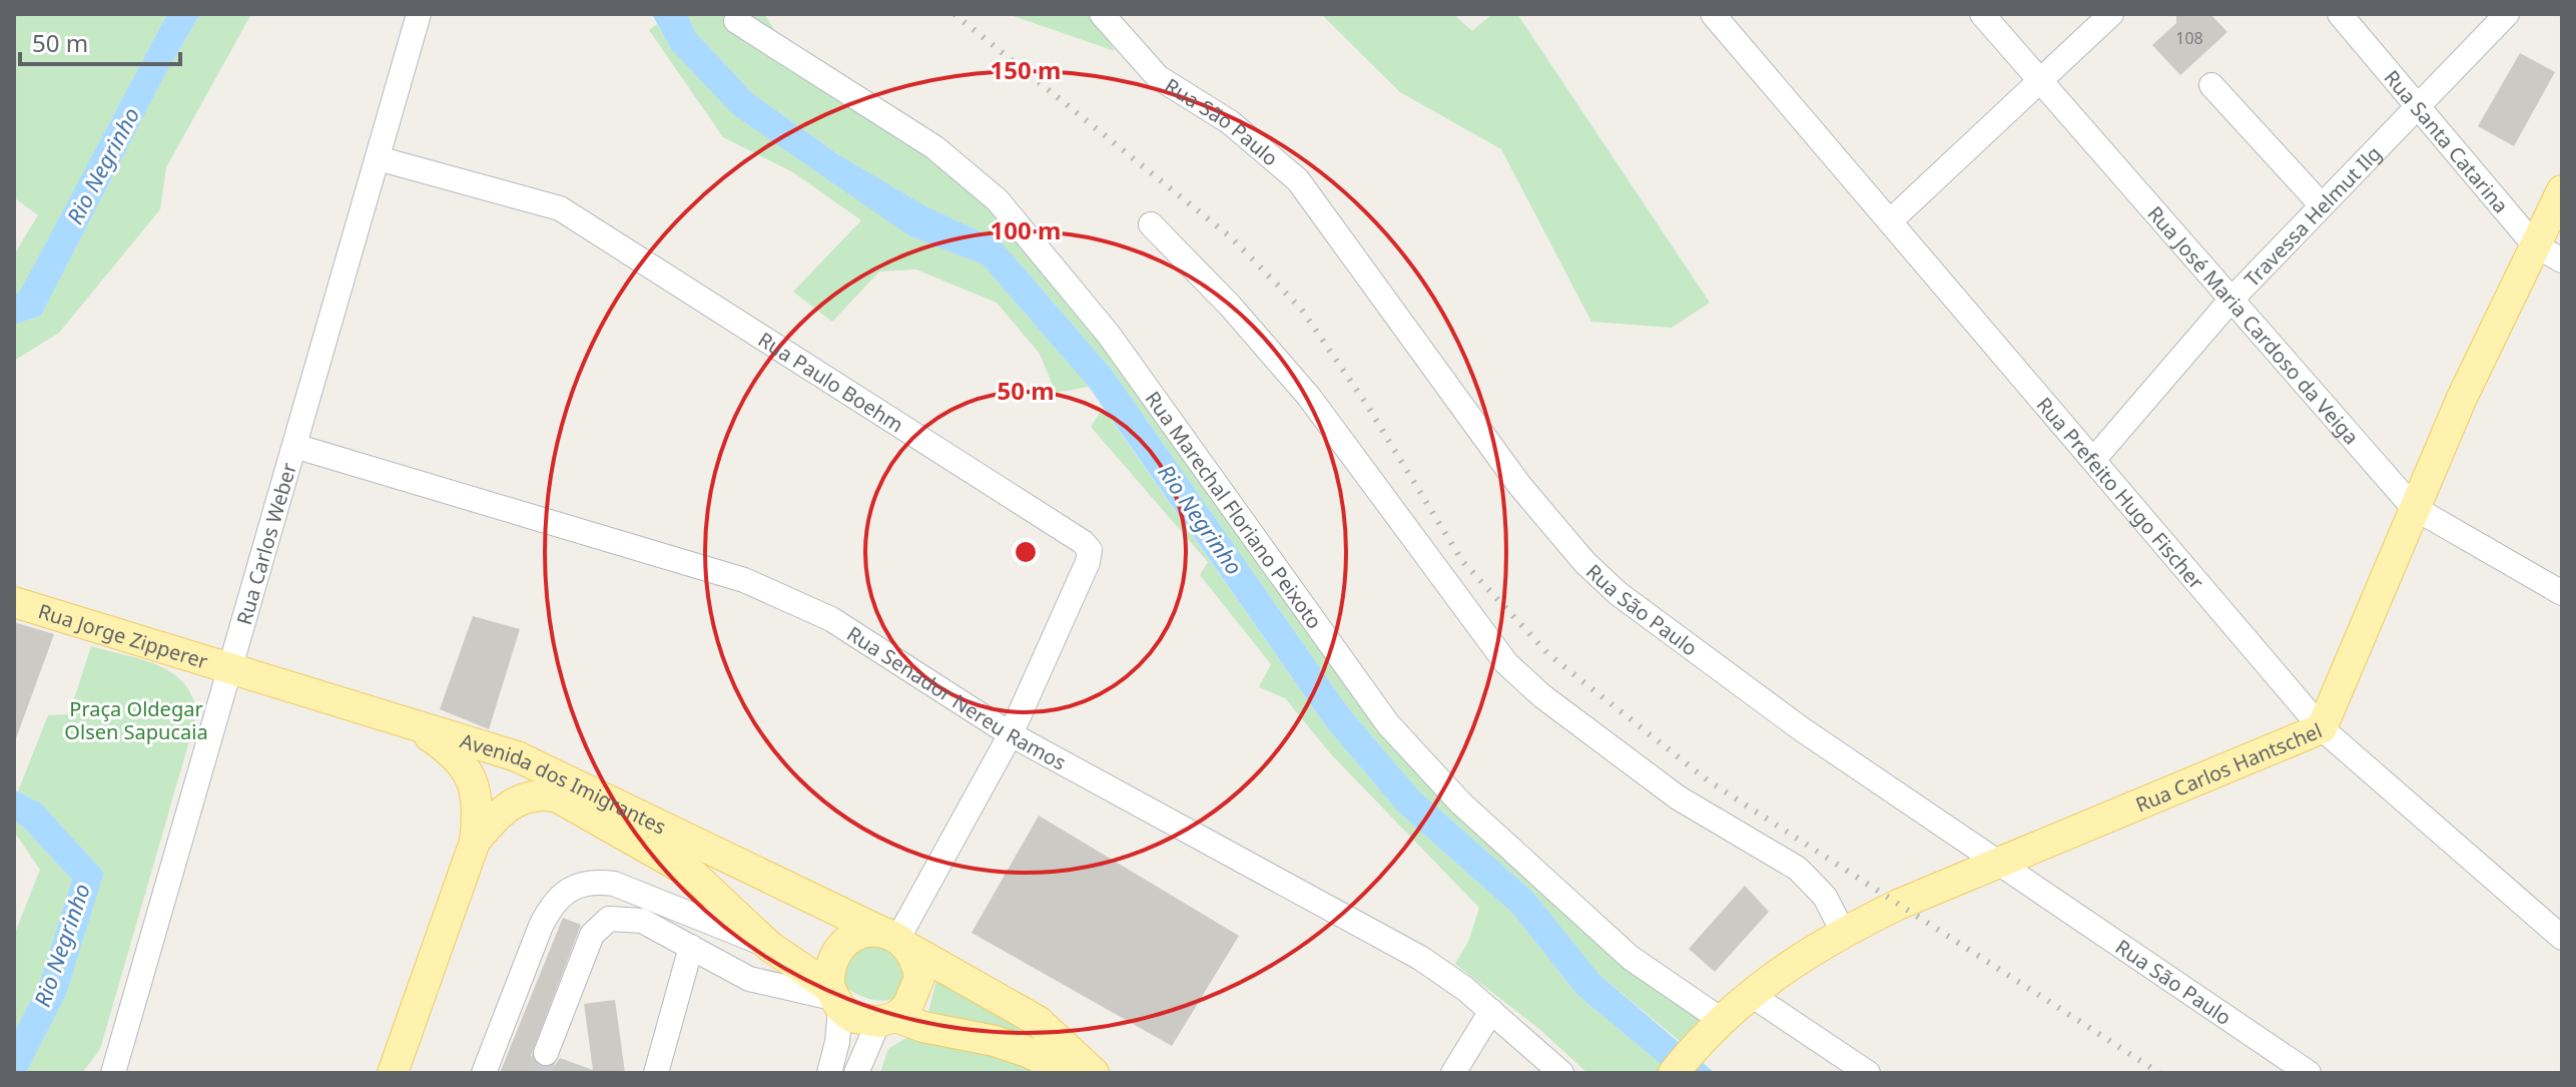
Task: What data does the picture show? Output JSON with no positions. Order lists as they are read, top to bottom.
{
  "streets": {
    "main road": ["Rua Jorge Zipperer", "Rua Carlos Hantschel", "Avenida dos Imigrantes"],
    "street": [
      "Rua São Paulo",
      "Rua Santa Catarina",
      "Travessa Helmut Ilg",
      "Rua José Maria Cardoso da Veiga",
      "Rua Paulo Boehm",
      "Rua Prefeito Hugo Fischer",
      "Rua Marechal Floriano Peixoto",
      "Rua Carlos Weber",
      "Rua Senador Nereu Ramos"
    ]
  },
  "crossings": [
    ["Rua São Paulo", "Rua Carlos Hantschel"],
    ["Rua Santa Catarina", "Travessa Helmut Ilg"],
    ["Rua Santa Catarina", "Rua Carlos Hantschel"],
    ["Travessa Helmut Ilg", "Rua José Maria Cardoso da Veiga"],
    ["Travessa Helmut Ilg", "Rua Prefeito Hugo Fischer"],
    ["Rua José Maria Cardoso da Veiga", "Rua Carlos Hantschel"],
    ["Rua Paulo Boehm", "Rua Carlos Weber"],
    ["Rua Paulo Boehm", "Rua Senador Nereu Ramos"],
    ["Rua Paulo Boehm", "Avenida dos Imigrantes"],
    ["Rua Prefeito Hugo Fischer", "Rua Carlos Hantschel"],
    ["Rua Marechal Floriano Peixoto", "Rua Carlos Hantschel"],
    ["Rua Carlos Weber", "Rua Jorge Zipperer"],
    ["Rua Carlos Weber", "Rua Senador Nereu Ramos"],
    ["Rua Carlos Weber", "Avenida dos Imigrantes"],
    ["Rua Jorge Zipperer", "Avenida dos Imigrantes"]
  ],
  "water": ["Rio Negrinho"],
  "parks": ["Praça Oldegar Olsen Sapucaia"],
  "house_numbers": ["108"],
  "scale_bar": "50 m",
  "rings": ["150 m", "100 m", "50 m"]
}
